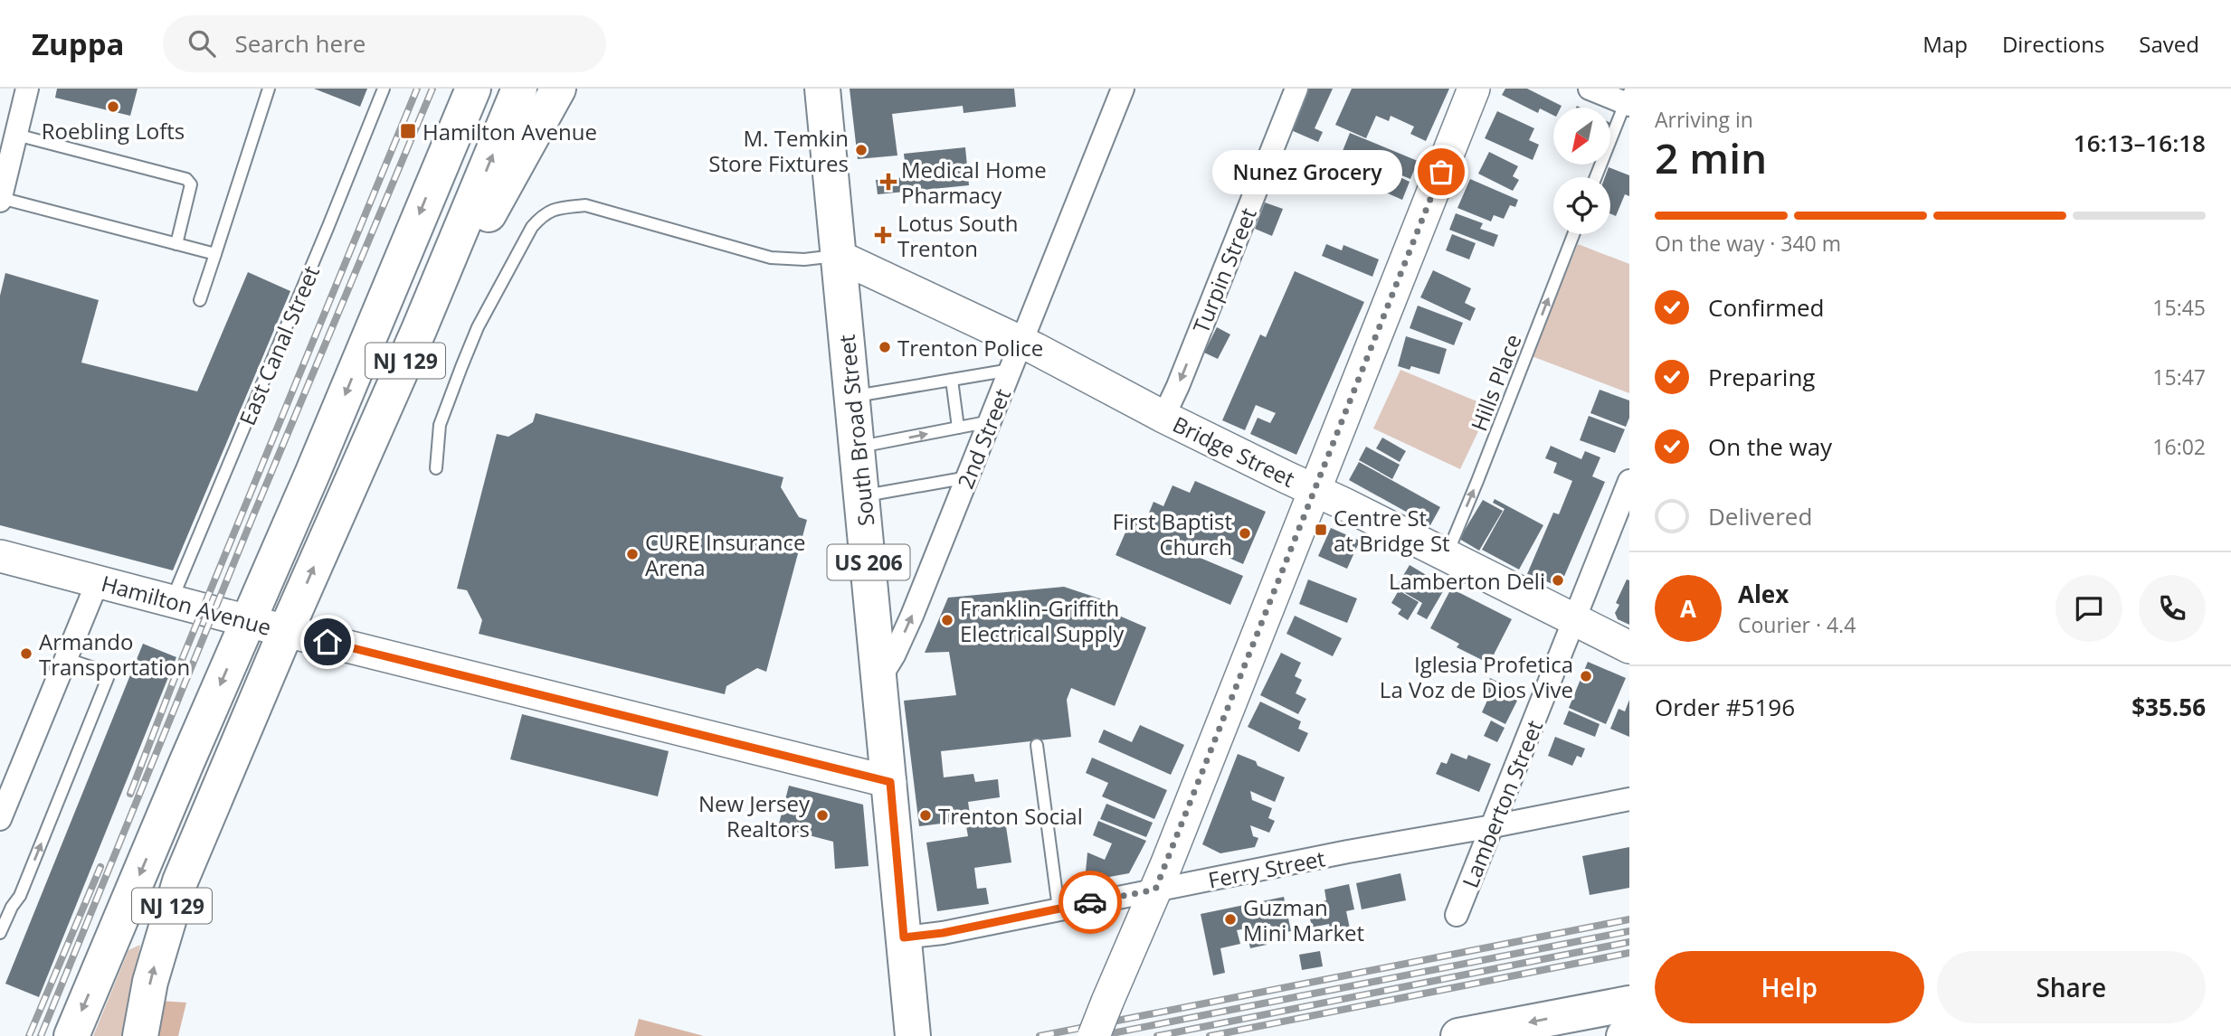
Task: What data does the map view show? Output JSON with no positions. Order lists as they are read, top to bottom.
{
  "streets": {
    "main road": ["NJ 129", "South Broad Street", "US 206"],
    "street": [
      "Turpin Street",
      "2nd Street",
      "Bridge Street",
      "Hamilton Avenue",
      "Lamberton Street",
      "Ferry Street"
    ],
    "lane": ["East Canal Street", "Hills Place"]
  },
  "crossings": [
    ["Turpin Street", "Bridge Street"],
    ["East Canal Street", "Hamilton Avenue"],
    ["NJ 129", "Hamilton Avenue"],
    ["Hills Place", "Bridge Street"],
    ["South Broad Street", "2nd Street"],
    ["South Broad Street", "Bridge Street"],
    ["South Broad Street", "Hamilton Avenue"],
    ["South Broad Street", "Ferry Street"],
    ["2nd Street", "Bridge Street"],
    ["Bridge Street", "Lamberton Street"],
    ["Lamberton Street", "Ferry Street"]
  ],
  "one_way": ["Hills Place"],
  "places": {
    "other": [
      "Roebling Lofts",
      "M. Temkin Store Fixtures",
      "Nunez Grocery",
      "Trenton Police",
      "First Baptist Church",
      "CURE Insurance Arena",
      "Lamberton Deli",
      "Franklin-Griffith Electrical Supply",
      "Armando Transportation",
      "Iglesia Profetica La Voz de Dios Vive",
      "New Jersey Realtors",
      "Trenton Social",
      "Guzman Mini Market"
    ],
    "transit": ["Hamilton Avenue", "Centre St at Bridge St"],
    "health": ["Medical Home Pharmacy", "Lotus South Trenton"]
  },
  "north": "bottom left",
  "page": {
    "header": "Zuppa",
    "search": "Search here",
    "nav": ["Map", "Directions", "Saved"],
    "heading": ["2 min", "Arriving in", "16:13–16:18"],
    "panel": [
      "Alex",
      "Courier · 4.4",
      "Order #5196",
      "$35.56"
    ],
    "bubble": "Nunez Grocery",
    "bar": "On the way · 340 m",
    "list": [
      ["Confirmed", "15:45"],
      ["Preparing", "15:47"],
      ["On the way", "16:02"],
      "Delivered"
    ],
    "round": "A",
    "buttons": ["Help", "Share"]
  }
}
